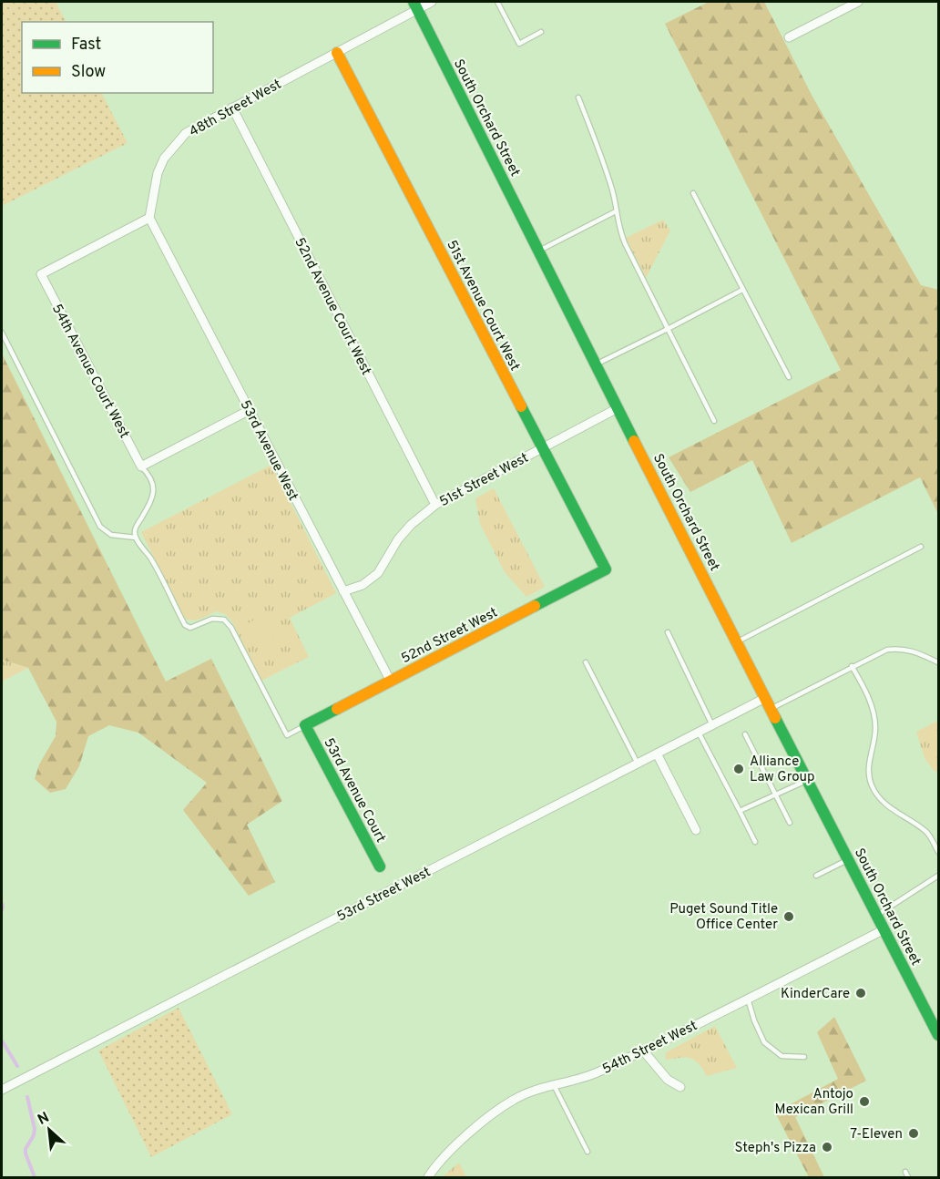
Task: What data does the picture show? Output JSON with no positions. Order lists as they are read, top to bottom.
{
  "streets": {
    "main road": [
      "South Orchard Street",
      "51st Avenue Court West",
      "52nd Street West",
      "53rd Avenue Court"
    ],
    "street": [
      "48th Street West",
      "52nd Avenue Court West",
      "54th Avenue Court West",
      "53rd Avenue West",
      "51st Street West",
      "53rd Street West",
      "54th Street West"
    ]
  },
  "crossings": [
    ["48th Street West", "South Orchard Street"],
    ["48th Street West", "51st Avenue Court West"],
    ["48th Street West", "52nd Avenue Court West"],
    ["48th Street West", "54th Avenue Court West"],
    ["48th Street West", "53rd Avenue West"],
    ["South Orchard Street", "51st Street West"],
    ["South Orchard Street", "53rd Street West"],
    ["South Orchard Street", "54th Street West"],
    ["51st Avenue Court West", "51st Street West"],
    ["51st Avenue Court West", "52nd Street West"],
    ["52nd Avenue Court West", "51st Street West"],
    ["54th Avenue Court West", "53rd Avenue West"],
    ["53rd Avenue West", "51st Street West"],
    ["53rd Avenue West", "52nd Street West"],
    ["52nd Street West", "53rd Avenue Court"]
  ],
  "places": [
    "Alliance Law Group",
    "Puget Sound Title Office Center",
    "KinderCare",
    "Antojo Mexican Grill",
    "7-Eleven",
    "Steph's Pizza"
  ],
  "legend": ["Fast", "Slow"],
  "north": "top left"
}
